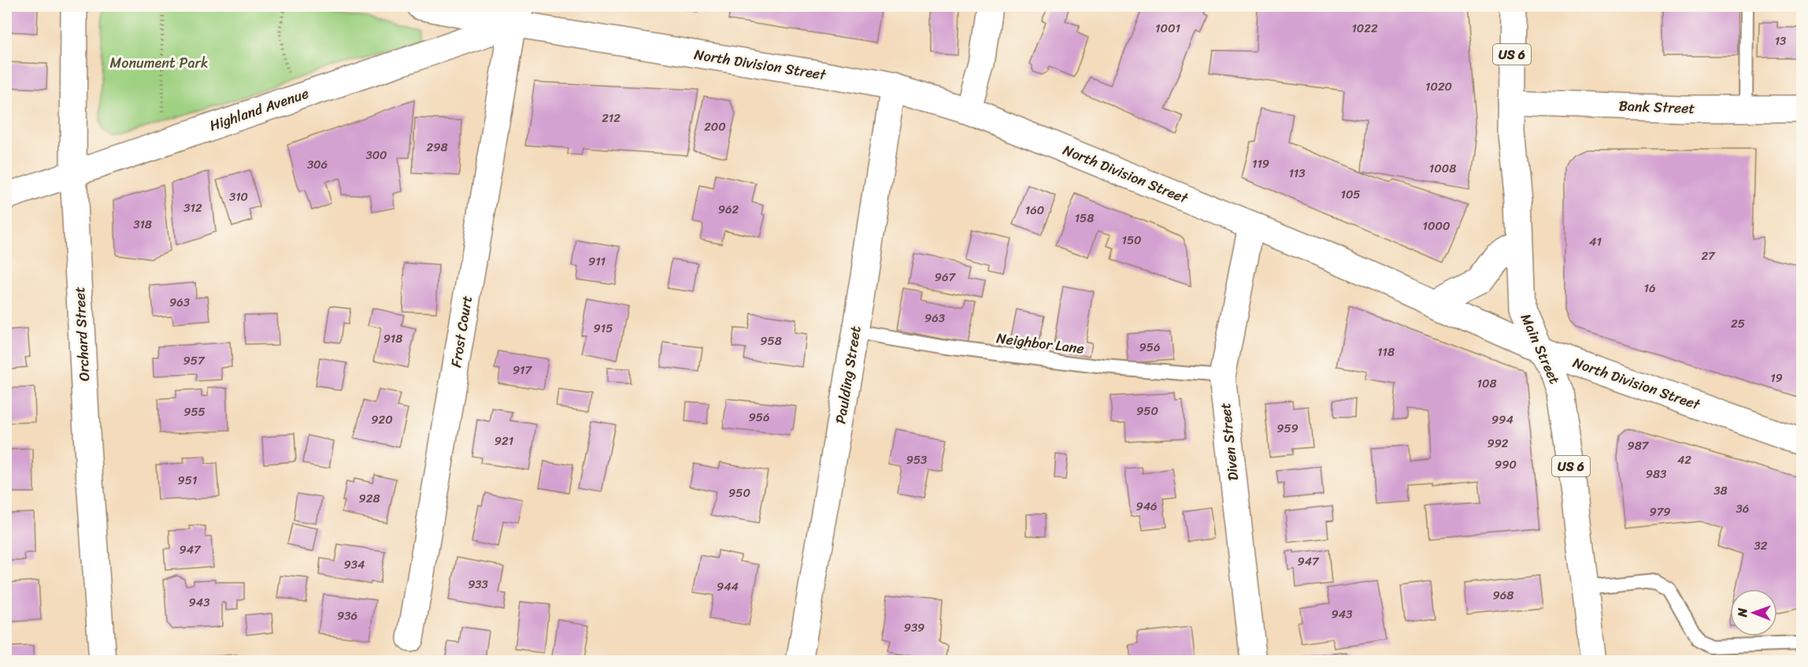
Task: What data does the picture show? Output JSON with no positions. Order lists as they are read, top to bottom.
{
  "streets": {
    "street": [
      "US 6",
      "North Division Street",
      "Bank Street",
      "Highland Avenue",
      "Frost Court",
      "Orchard Street",
      "Main Street",
      "Paulding Street",
      "Diven Street"
    ],
    "lane": ["Neighbor Lane"]
  },
  "crossings": [
    ["North Division Street", "Highland Avenue"],
    ["North Division Street", "Frost Court"],
    ["North Division Street", "Main Street"],
    ["North Division Street", "Paulding Street"],
    ["North Division Street", "Diven Street"],
    ["Bank Street", "Main Street"],
    ["Highland Avenue", "Frost Court"],
    ["Highland Avenue", "Orchard Street"],
    ["Neighbor Lane", "Paulding Street"],
    ["Neighbor Lane", "Diven Street"]
  ],
  "parks": ["Monument Park"],
  "house_numbers": [
    "1001",
    "1022",
    "13",
    "1020",
    "212",
    "200",
    "298",
    "300",
    "119",
    "306",
    "1008",
    "113",
    "105",
    "310",
    "312",
    "962",
    "160",
    "158",
    "318",
    "1000",
    "150",
    "41",
    "27",
    "911",
    "967",
    "16",
    "963",
    "963",
    "25",
    "915",
    "918",
    "958",
    "956",
    "118",
    "957",
    "917",
    "19",
    "108",
    "950",
    "955",
    "956",
    "920",
    "994",
    "959",
    "921",
    "992",
    "987",
    "953",
    "42",
    "990",
    "983",
    "951",
    "38",
    "950",
    "928",
    "946",
    "36",
    "979",
    "32",
    "947",
    "947",
    "934",
    "933",
    "944",
    "968",
    "943",
    "943",
    "936",
    "939"
  ],
  "north": "left"
}
